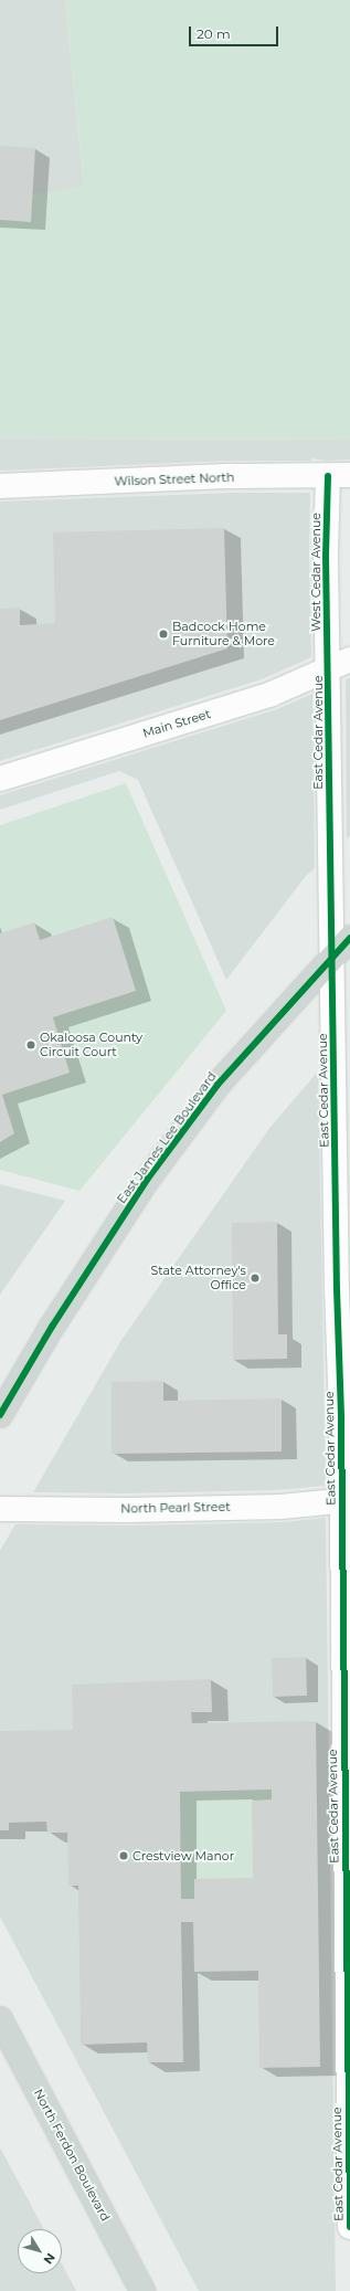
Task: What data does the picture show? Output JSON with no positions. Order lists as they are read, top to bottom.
{
  "streets": {
    "main road": ["East James Lee Boulevard", "North Ferdon Boulevard"],
    "street": [
      "Wilson Street North",
      "West Cedar Avenue",
      "Main Street",
      "East Cedar Avenue",
      "North Pearl Street"
    ]
  },
  "crossings": [
    ["Wilson Street North", "West Cedar Avenue"],
    ["West Cedar Avenue", "Main Street"],
    ["West Cedar Avenue", "East Cedar Avenue"],
    ["Main Street", "East Cedar Avenue"],
    ["East Cedar Avenue", "East James Lee Boulevard"],
    ["East Cedar Avenue", "North Pearl Street"]
  ],
  "places": [
    "Badcock Home Furniture & More",
    "Okaloosa County Circuit Court",
    "State Attorney's Office",
    "Crestview Manor"
  ],
  "scale_bar": "20 m",
  "north": "bottom right"
}
